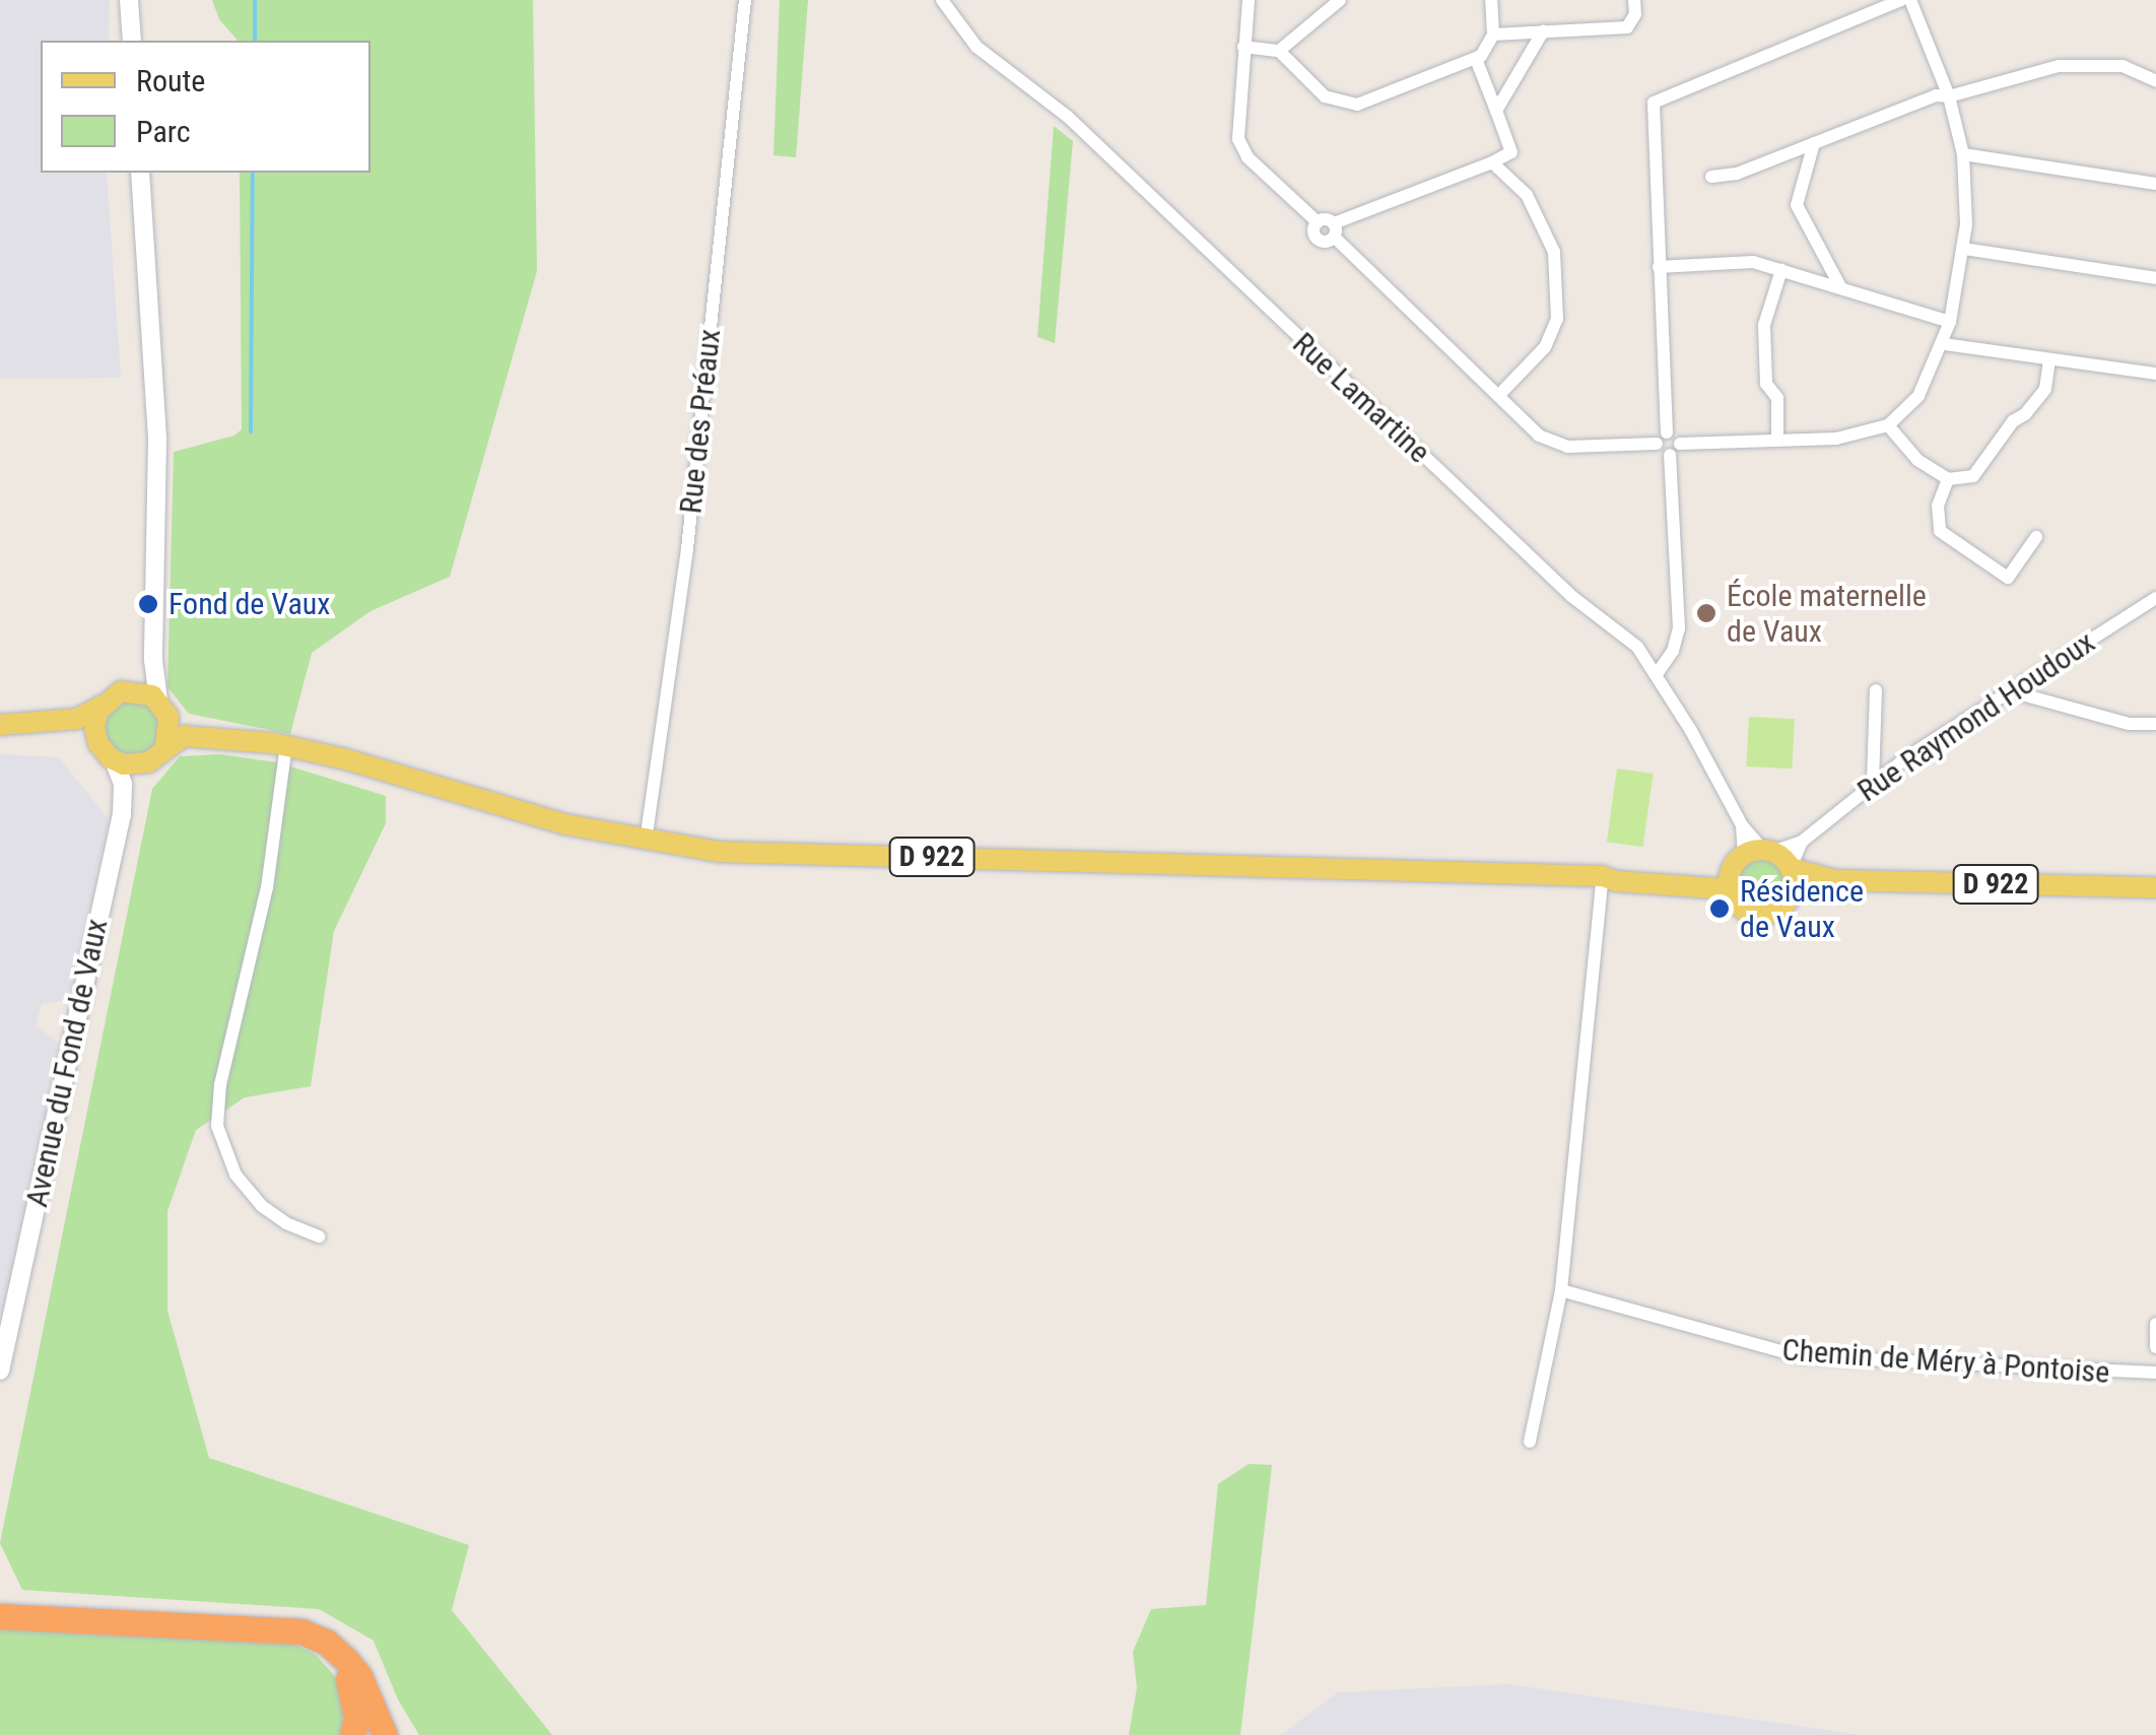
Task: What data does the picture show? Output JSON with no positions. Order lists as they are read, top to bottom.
{
  "streets": {
    "main road": ["D 922"],
    "street": [
      "Rue Lamartine",
      "Rue des Préaux",
      "Rue Raymond Houdoux",
      "Avenue du Fond de Vaux",
      "Chemin de Méry à Pontoise"
    ]
  },
  "crossings": [
    ["Rue Lamartine", "Rue Raymond Houdoux"],
    ["Rue Lamartine", "D 922"],
    ["Rue des Préaux", "D 922"],
    ["Rue Raymond Houdoux", "D 922"],
    ["D 922", "Avenue du Fond de Vaux"]
  ],
  "places": ["Fond de Vaux", "École maternelle de Vaux", "Résidence de Vaux"],
  "legend": ["Route", "Parc"]
}
